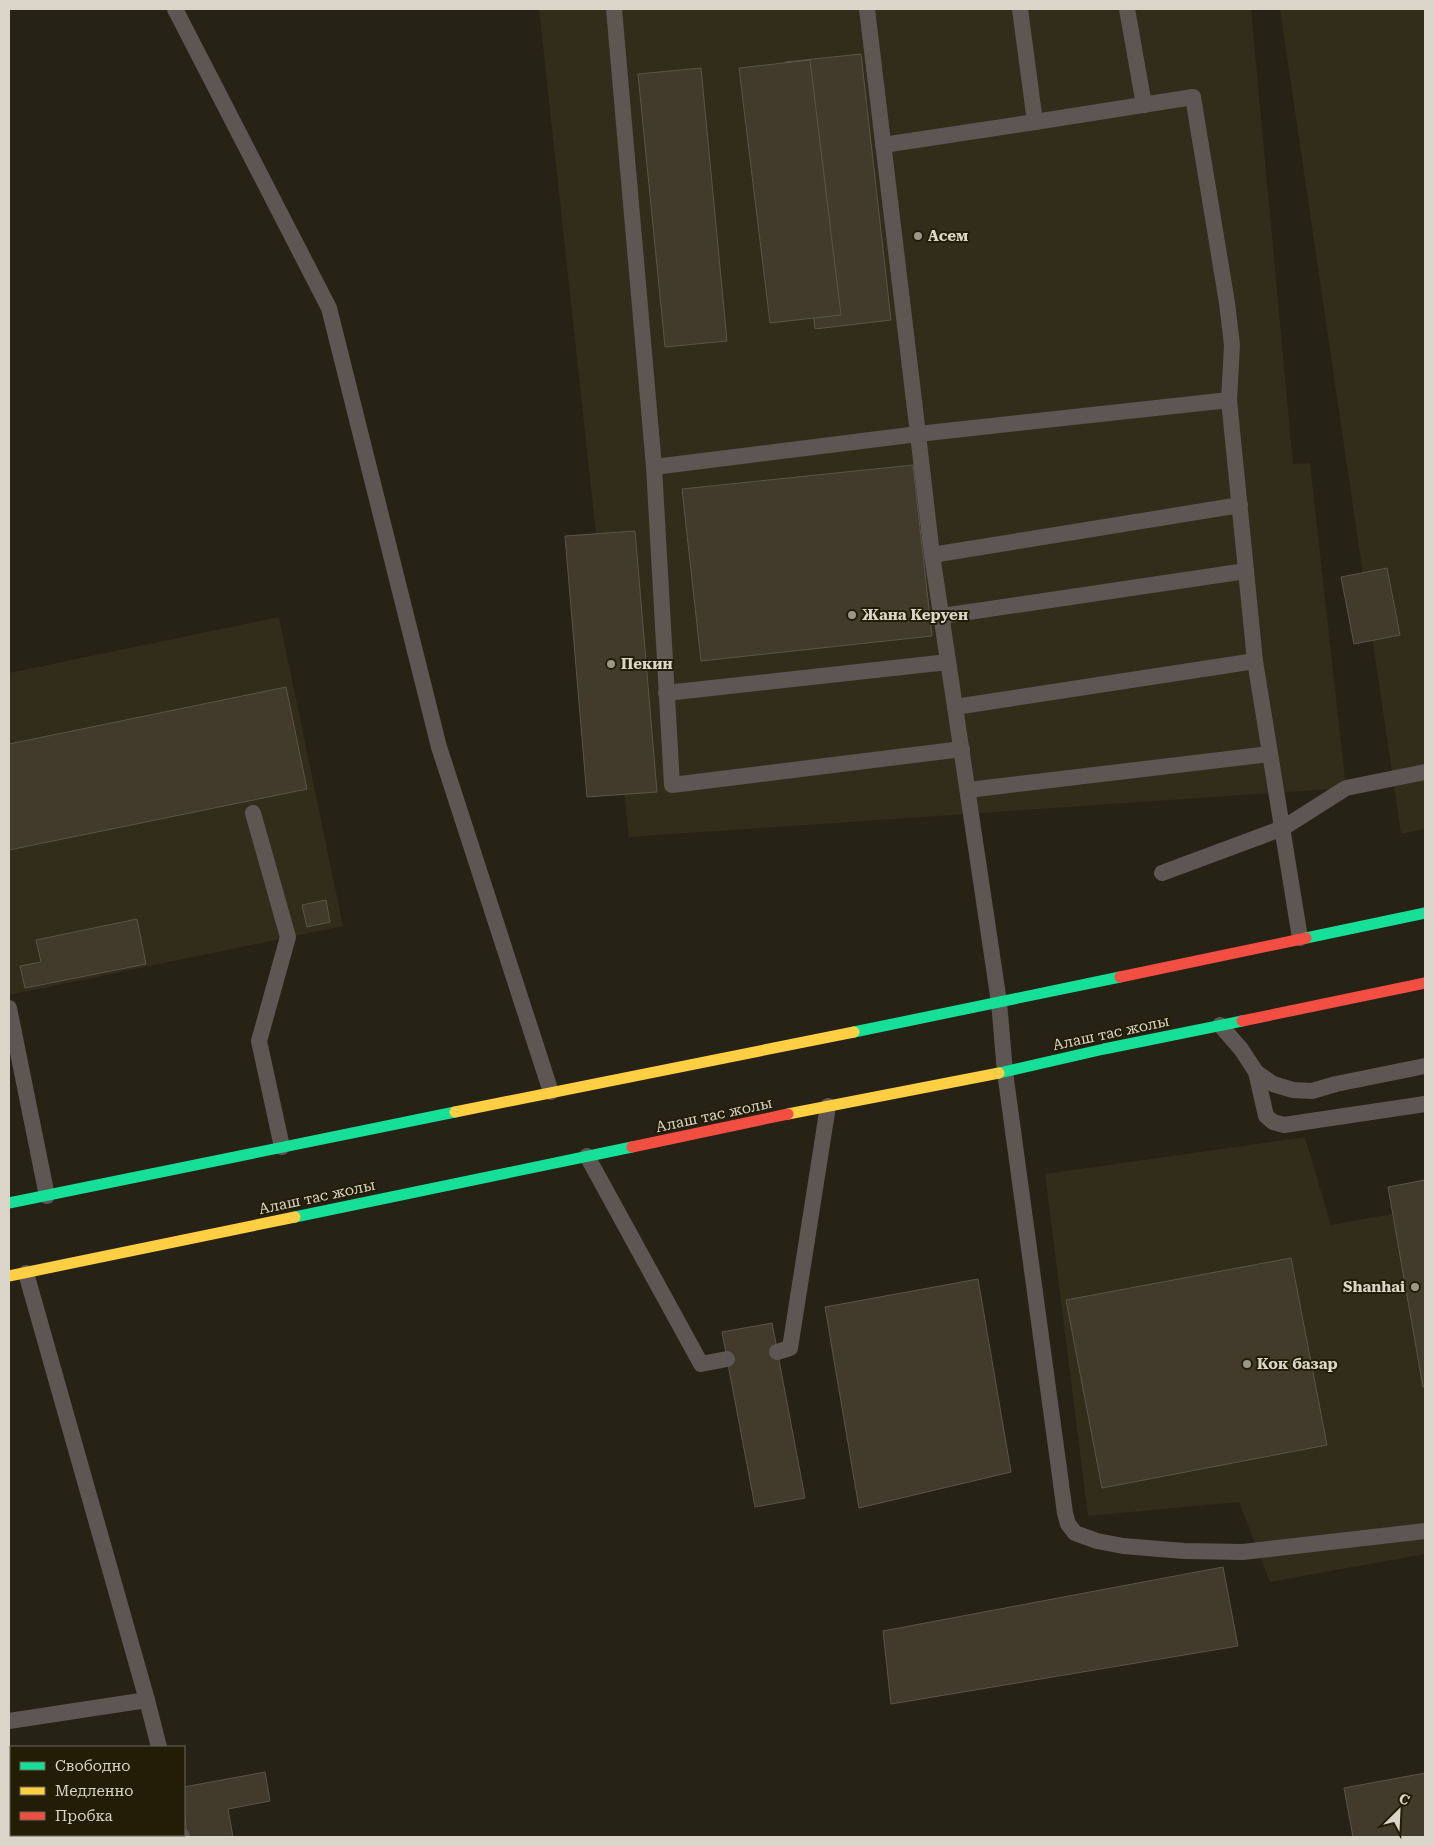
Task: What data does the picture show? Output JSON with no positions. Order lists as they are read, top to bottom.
{
  "streets": {
    "main road": ["Алаш тас жолы"]
  },
  "places": [
    "Асем",
    "Жана Керуен",
    "Пекин",
    "Shanhai",
    "Кок базар"
  ],
  "legend": ["Свободно", "Медленно", "Пробка"],
  "north": "top right"
}
